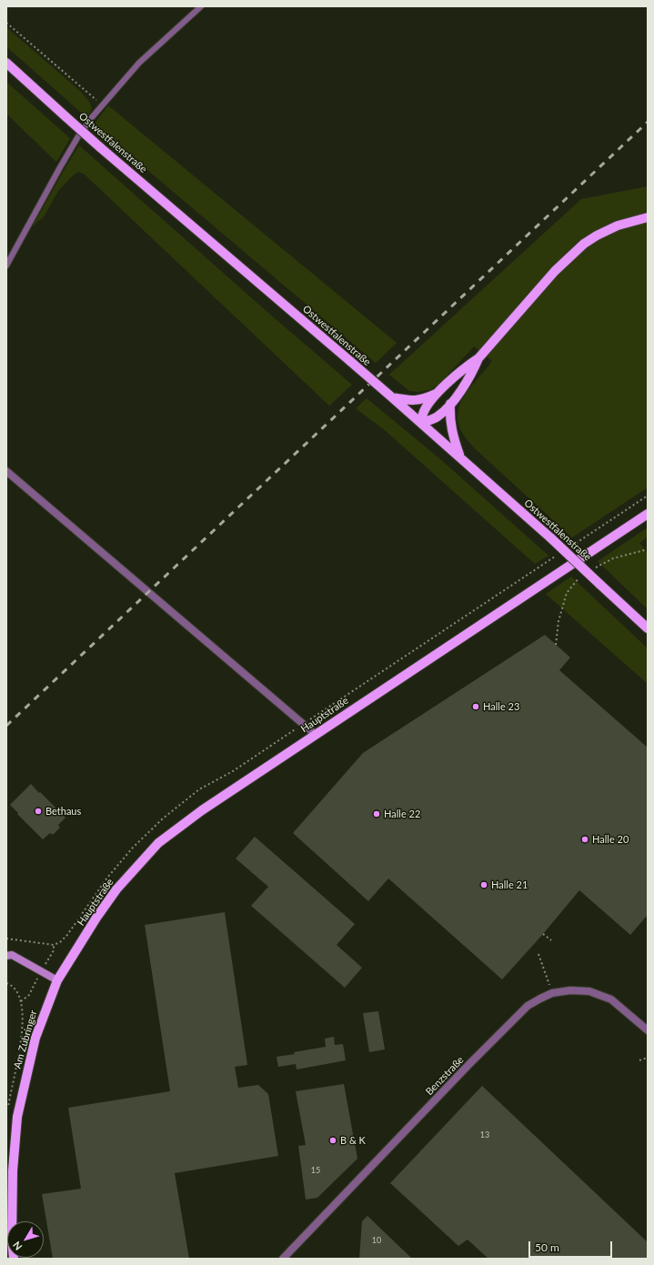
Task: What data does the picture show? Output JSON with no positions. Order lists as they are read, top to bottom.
{
  "streets": {
    "main road": ["Ostwestfalenstraße", "Hauptstraße", "Am Zubringer"],
    "street": ["Benzstraße"]
  },
  "crossings": [
    ["Hauptstraße", "Am Zubringer"]
  ],
  "places": [
    "Halle 23",
    "Bethaus",
    "Halle 22",
    "Halle 20",
    "Halle 21",
    "B & K"
  ],
  "house_numbers": ["13", "15", "10"],
  "scale_bar": "50 m",
  "north": "bottom left"
}
